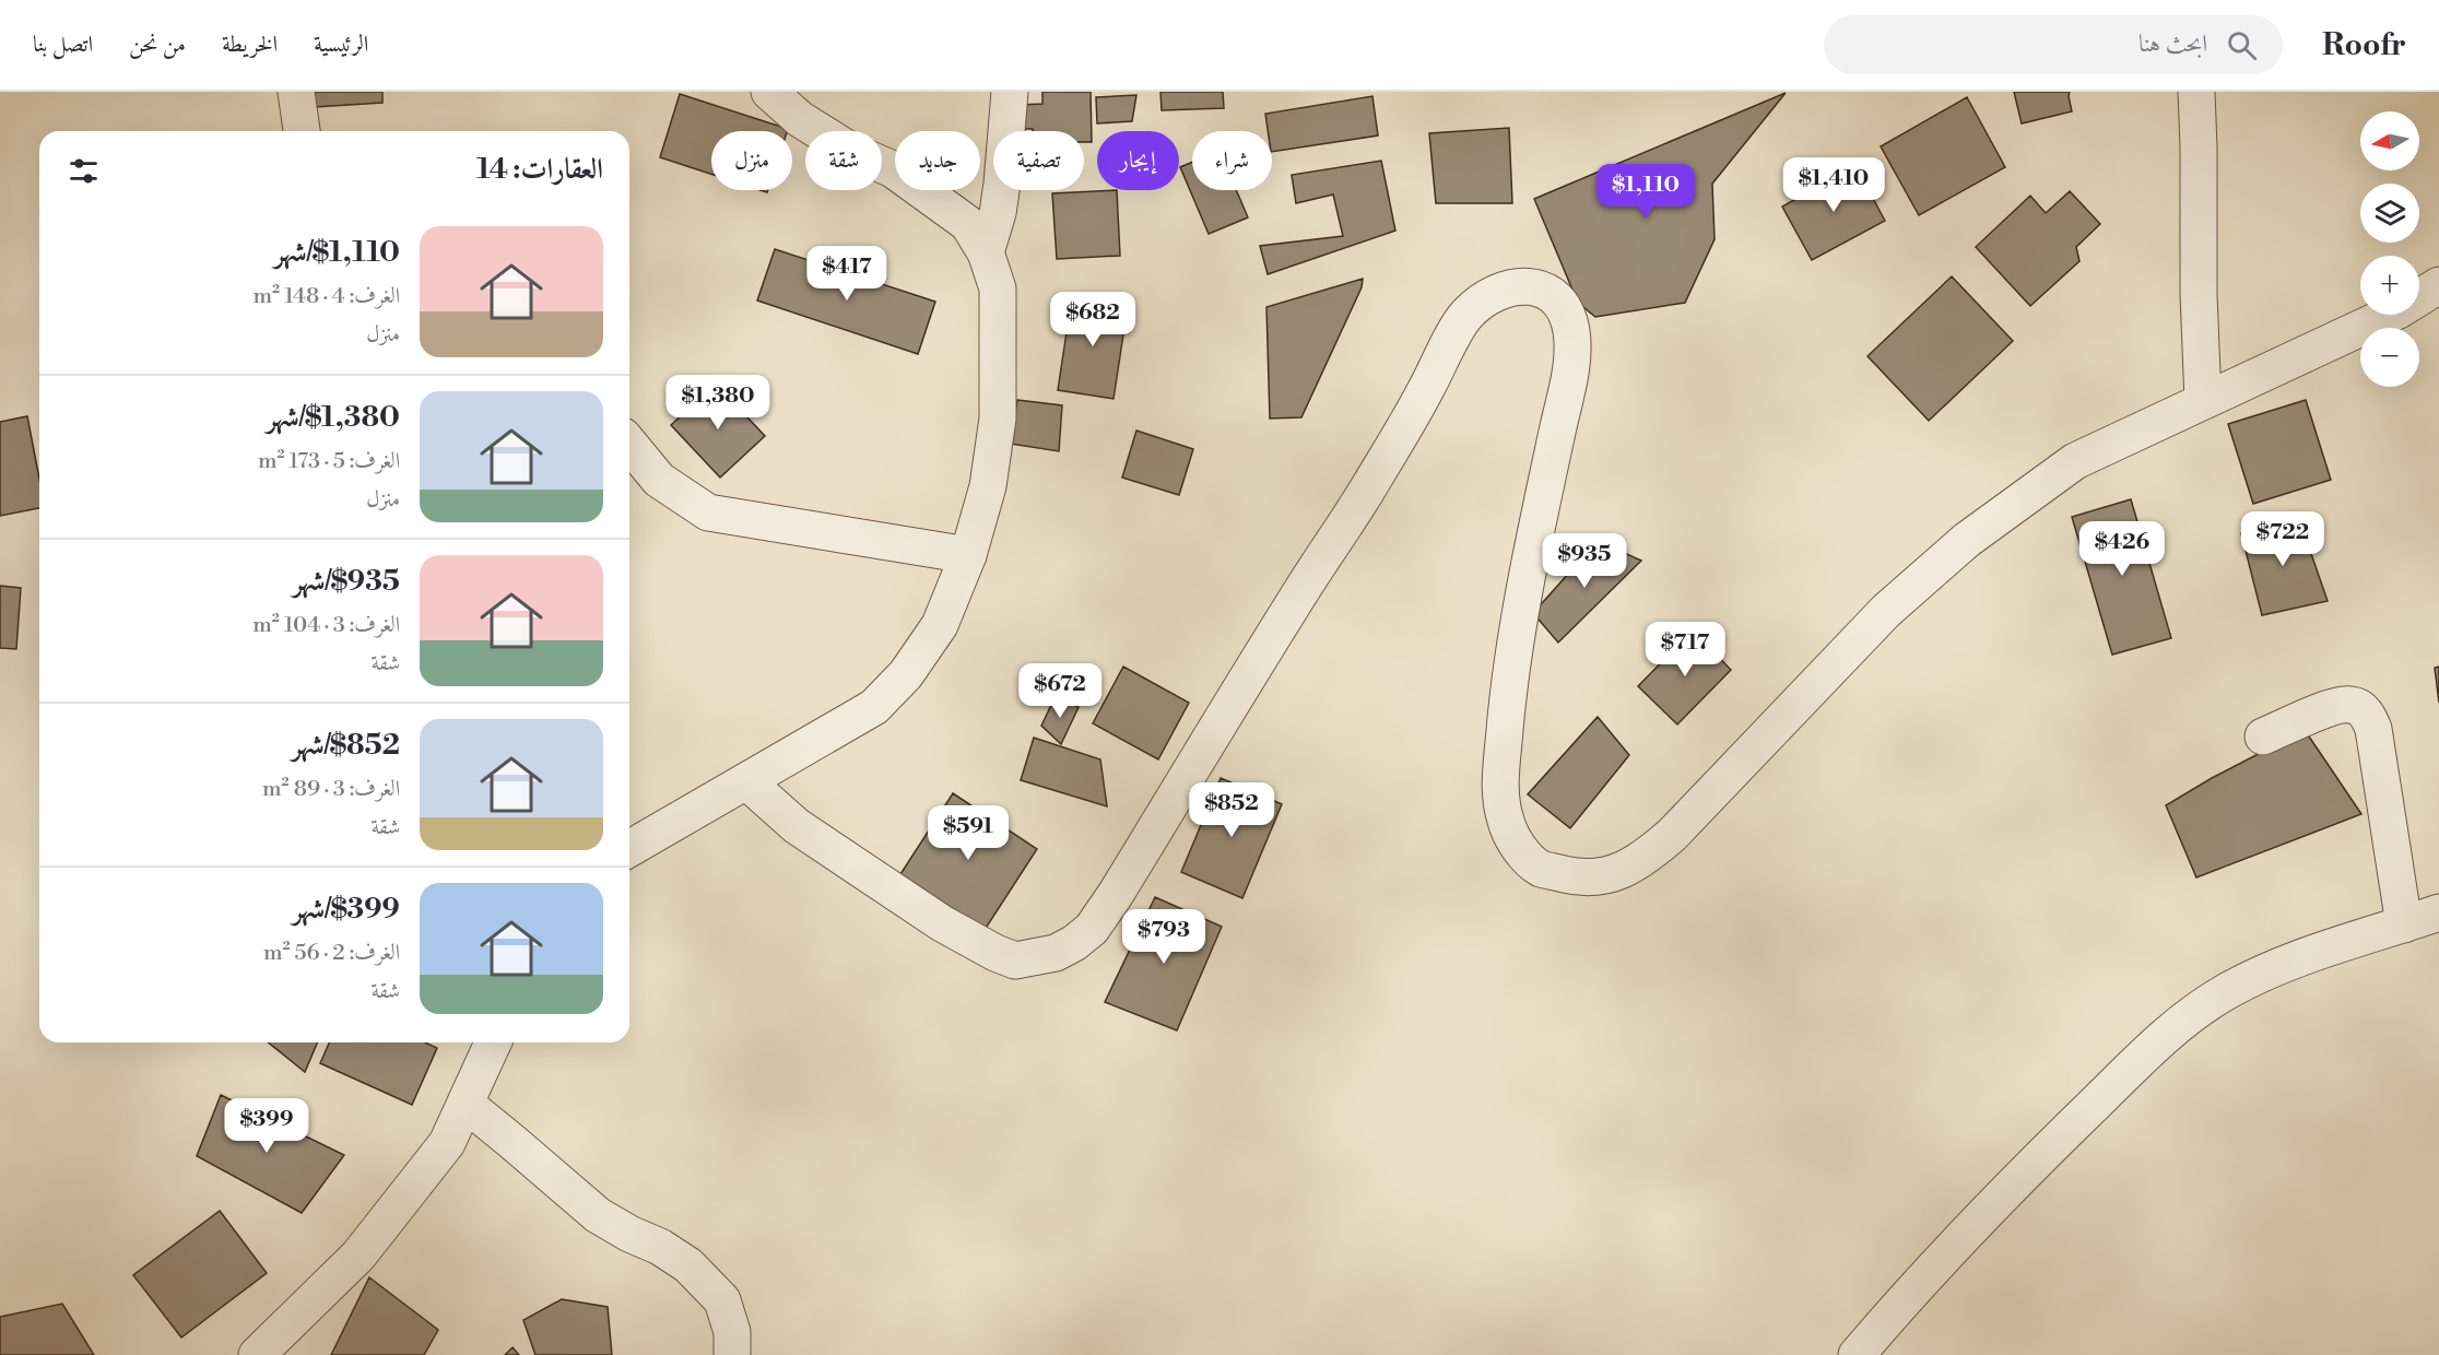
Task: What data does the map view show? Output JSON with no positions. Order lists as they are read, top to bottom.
{
  "north": "left",
  "page": {
    "header": "Roofr",
    "search": "ابحث هنا",
    "nav": [
      "الرئيسية",
      "الخريطة",
      "من نحن",
      "اتصل بنا"
    ],
    "map_buttons": ["+", "−"],
    "chip": [
      "شراء",
      "إيجار",
      "تصفية",
      "جديد",
      "شقة",
      "منزل"
    ],
    "heading": "العقارات: 14",
    "price": [
      "$1,410",
      "$1,110",
      "$417",
      "$682",
      "$1,380",
      "$722",
      "$426",
      "$935",
      "$717",
      "$672",
      "$852",
      "$591",
      "$793",
      "$399"
    ],
    "list": [
      {
        "name": "$1,110/شهر",
        "note": "الغرف: 4 · 148 m² · منزل"
      },
      {
        "name": "$1,380/شهر",
        "note": "الغرف: 5 · 173 m² · منزل"
      },
      {
        "name": "$935/شهر",
        "note": "الغرف: 3 · 104 m² · شقة"
      },
      {
        "name": "$852/شهر",
        "note": "الغرف: 3 · 89 m² · شقة"
      },
      {
        "name": "$399/شهر",
        "note": "الغرف: 2 · 56 m² · شقة"
      }
    ]
  }
}
